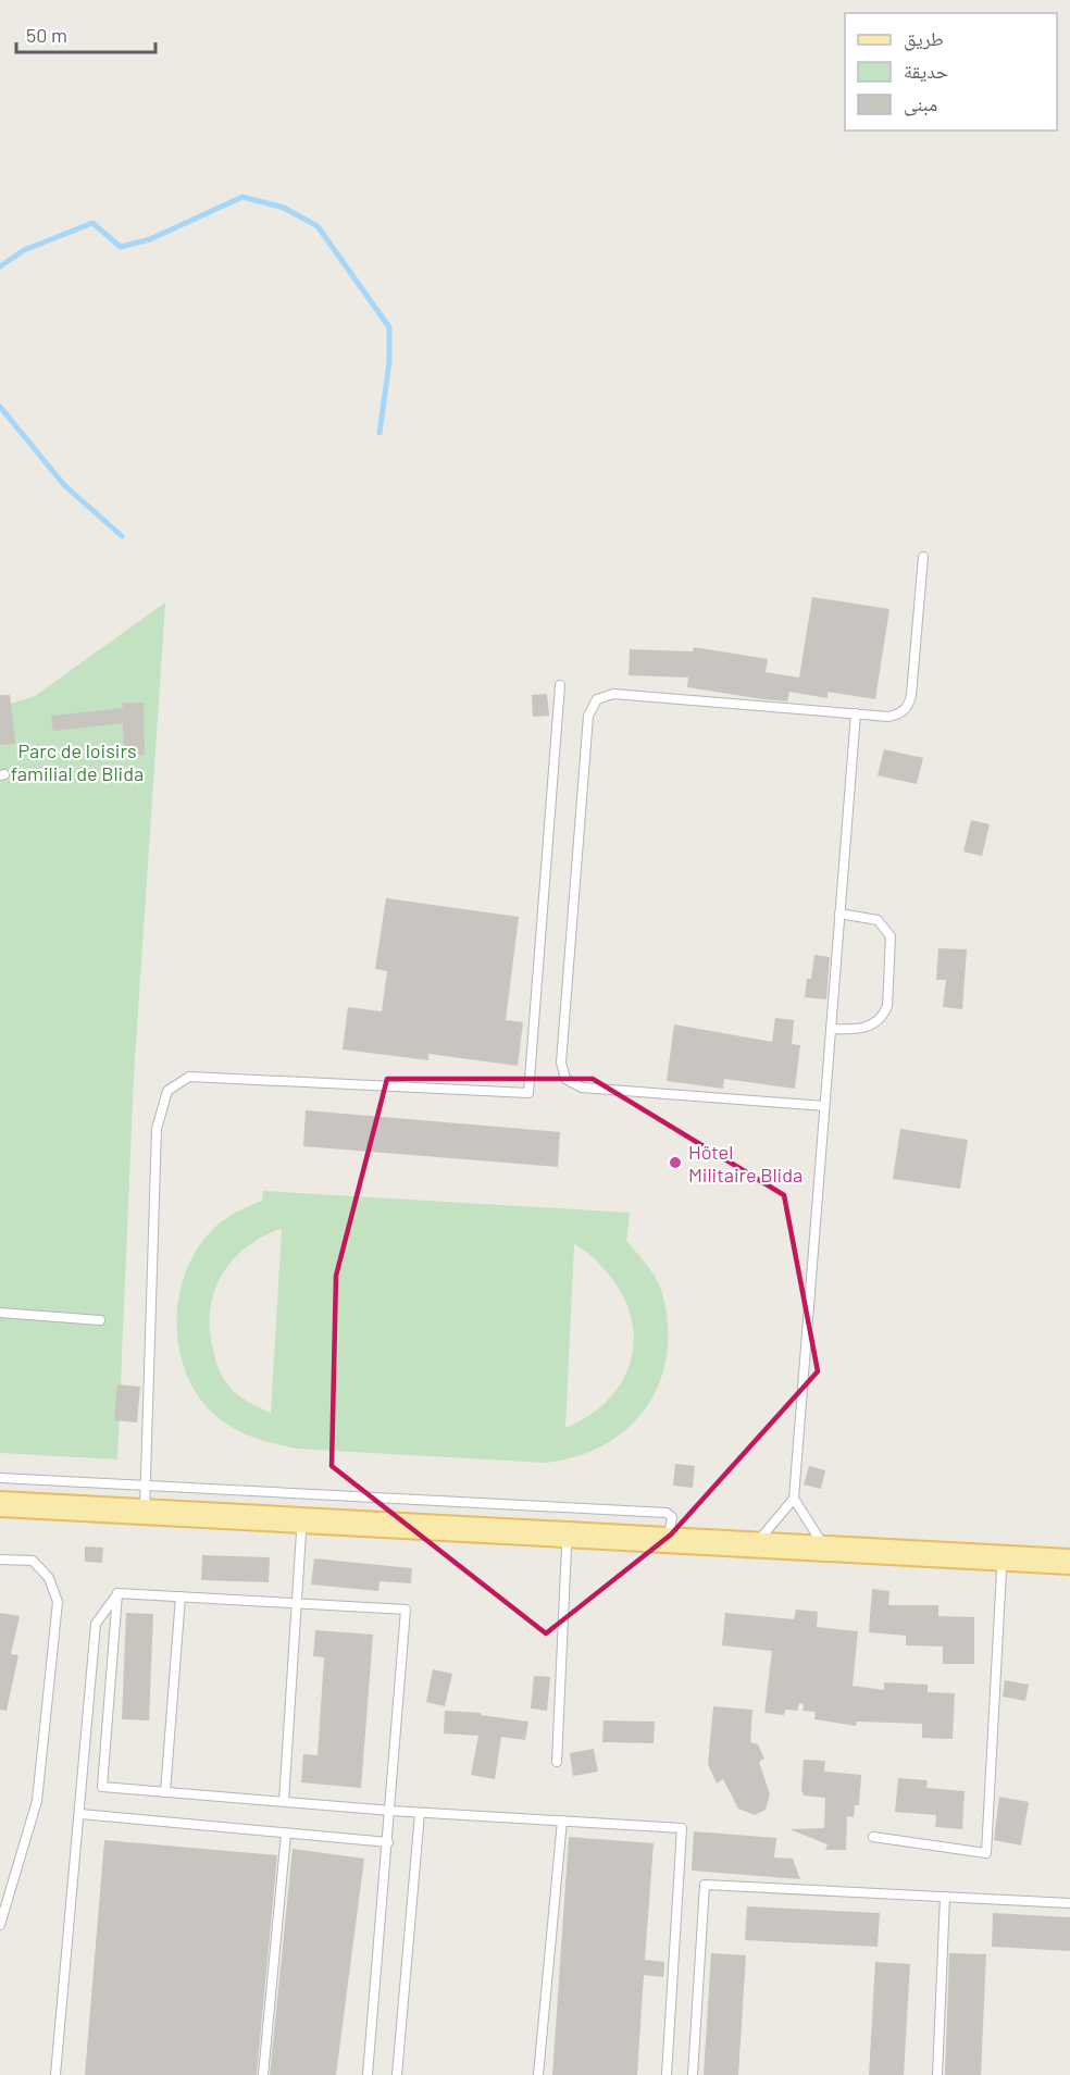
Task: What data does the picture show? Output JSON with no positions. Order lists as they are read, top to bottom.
{
  "parks": ["Parc de loisirs familial de Blida"],
  "places": ["Hôtel Militaire Blida"],
  "legend": ["طريق", "حديقة", "مبنى"],
  "scale_bar": "50 m"
}
